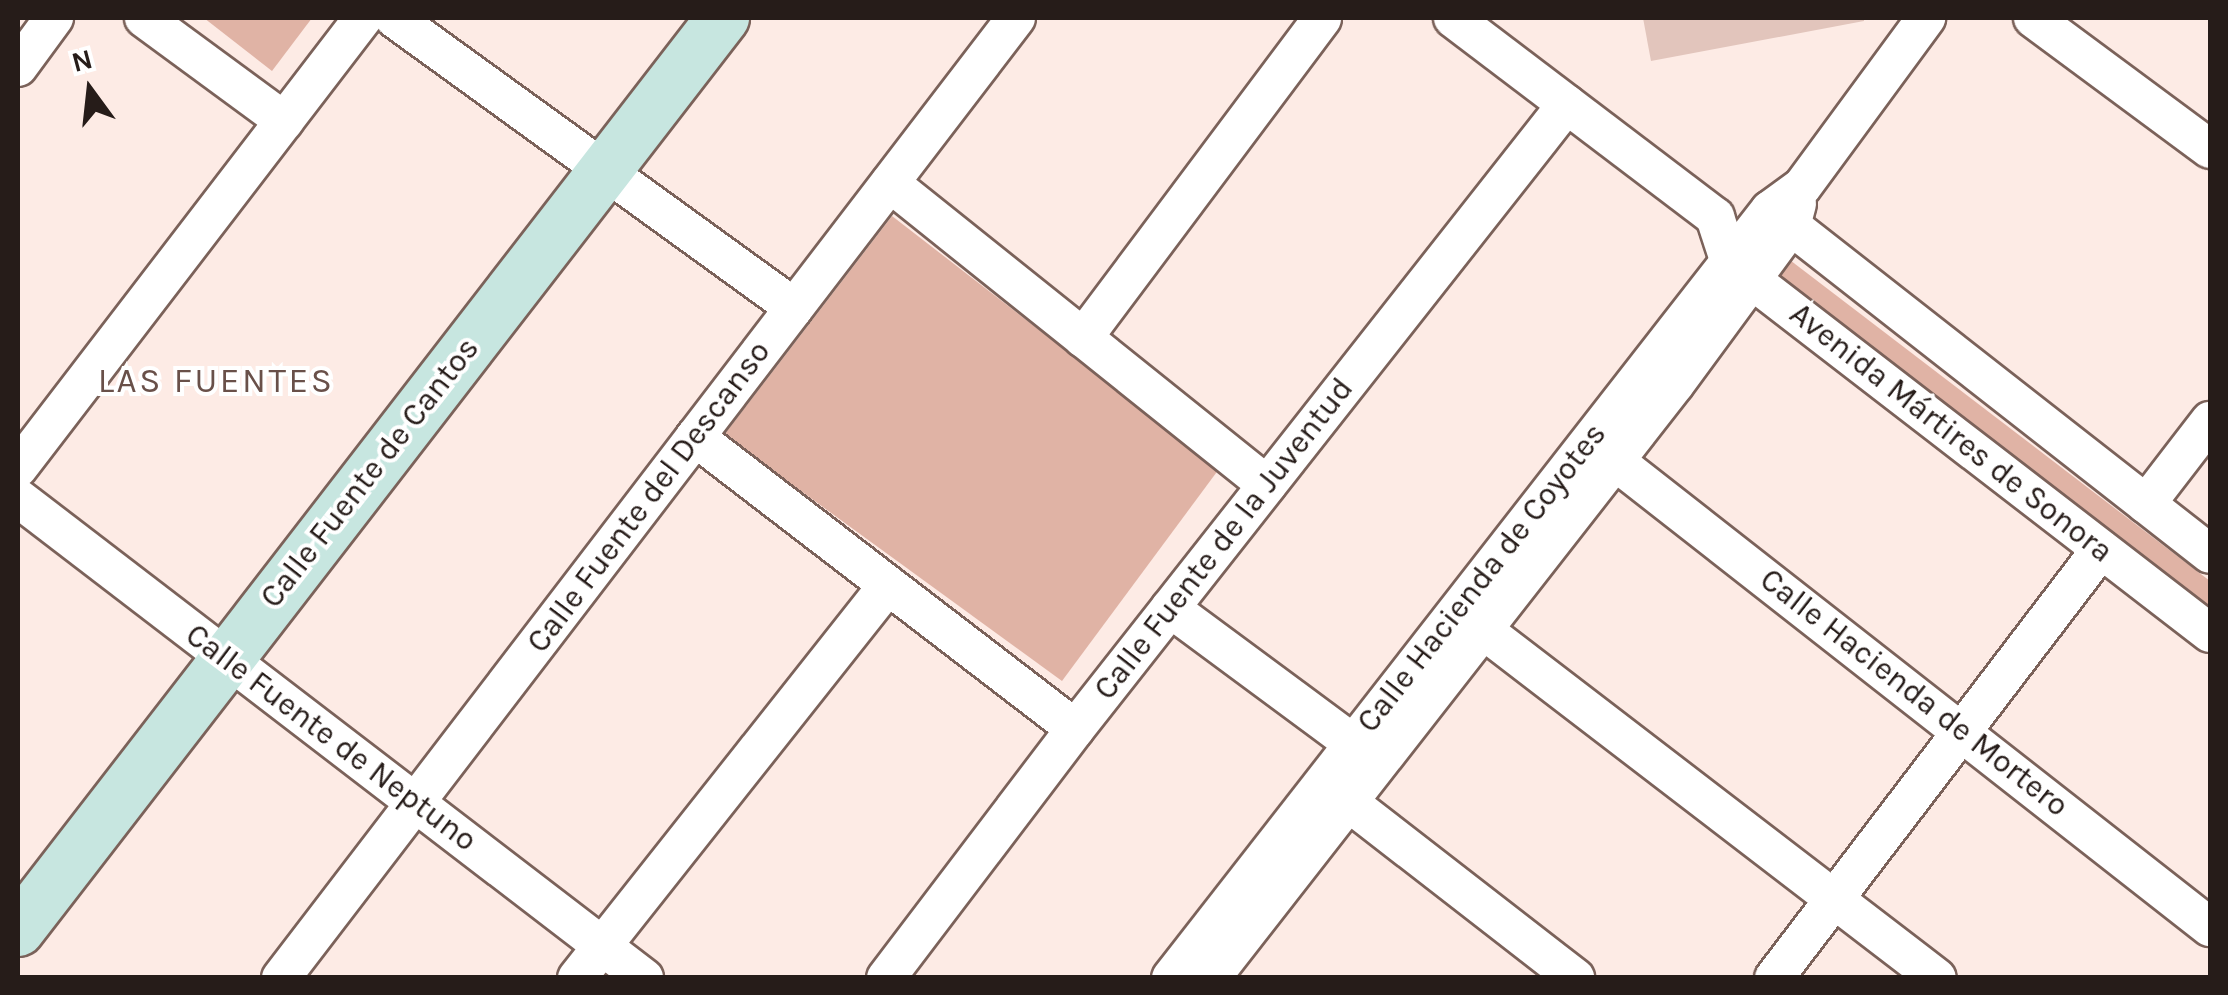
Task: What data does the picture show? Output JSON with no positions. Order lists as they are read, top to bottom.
{
  "streets": {
    "street": [
      "Avenida Mártires de Sonora",
      "Calle Fuente de Cantos",
      "Calle Fuente del Descanso",
      "Calle Fuente de la Juventud",
      "Calle Hacienda de Coyotes",
      "Calle Hacienda de Mortero",
      "Calle Fuente de Neptuno"
    ]
  },
  "crossings": [
    ["Avenida Mártires de Sonora", "Calle Hacienda de Coyotes"],
    ["Calle Fuente de Cantos", "Calle Fuente de Neptuno"],
    ["Calle Fuente del Descanso", "Calle Fuente de Neptuno"],
    ["Calle Hacienda de Coyotes", "Calle Hacienda de Mortero"]
  ],
  "districts": ["LAS FUENTES"],
  "north": "top"
}
